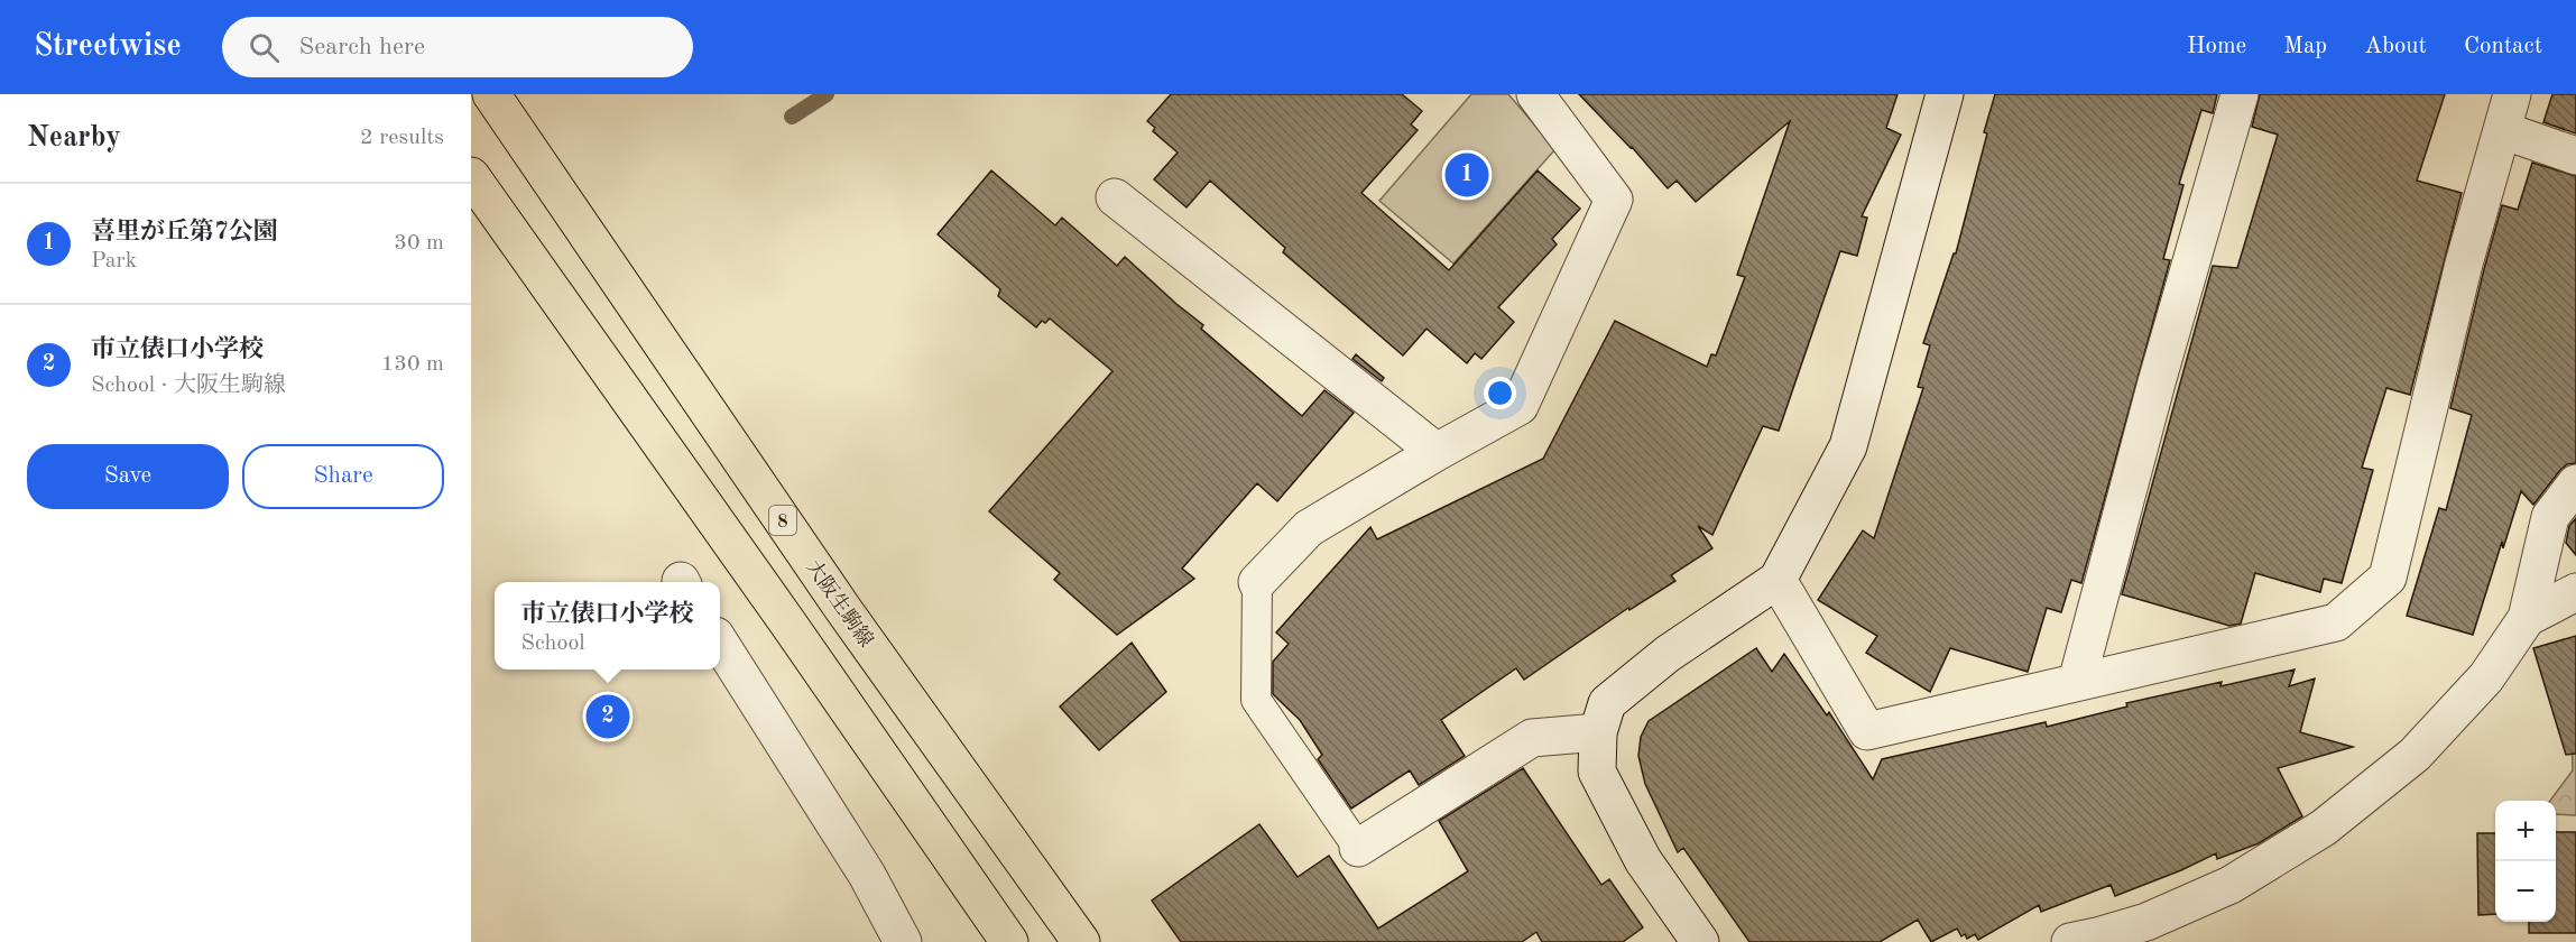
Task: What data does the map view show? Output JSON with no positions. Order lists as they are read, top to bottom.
{
  "streets": {
    "main road": ["8", "大阪生駒線"]
  },
  "page": {
    "header": "Streetwise",
    "search": "Search here",
    "nav": [
      "Home",
      "Map",
      "About",
      "Contact"
    ],
    "heading": ["Nearby", "2 results"],
    "pins": ["1", "2"],
    "list": [
      {
        "mark": "1",
        "name": "喜里が丘第7公園",
        "note": "Park",
        "value": "30 m"
      },
      {
        "mark": "2",
        "name": "市立俵口小学校",
        "note": "School · 大阪生駒線",
        "value": "130 m"
      }
    ],
    "buttons": ["Save", "Share"],
    "popup": ["市立俵口小学校", "School"],
    "map_buttons": ["+", "−"]
  }
}
